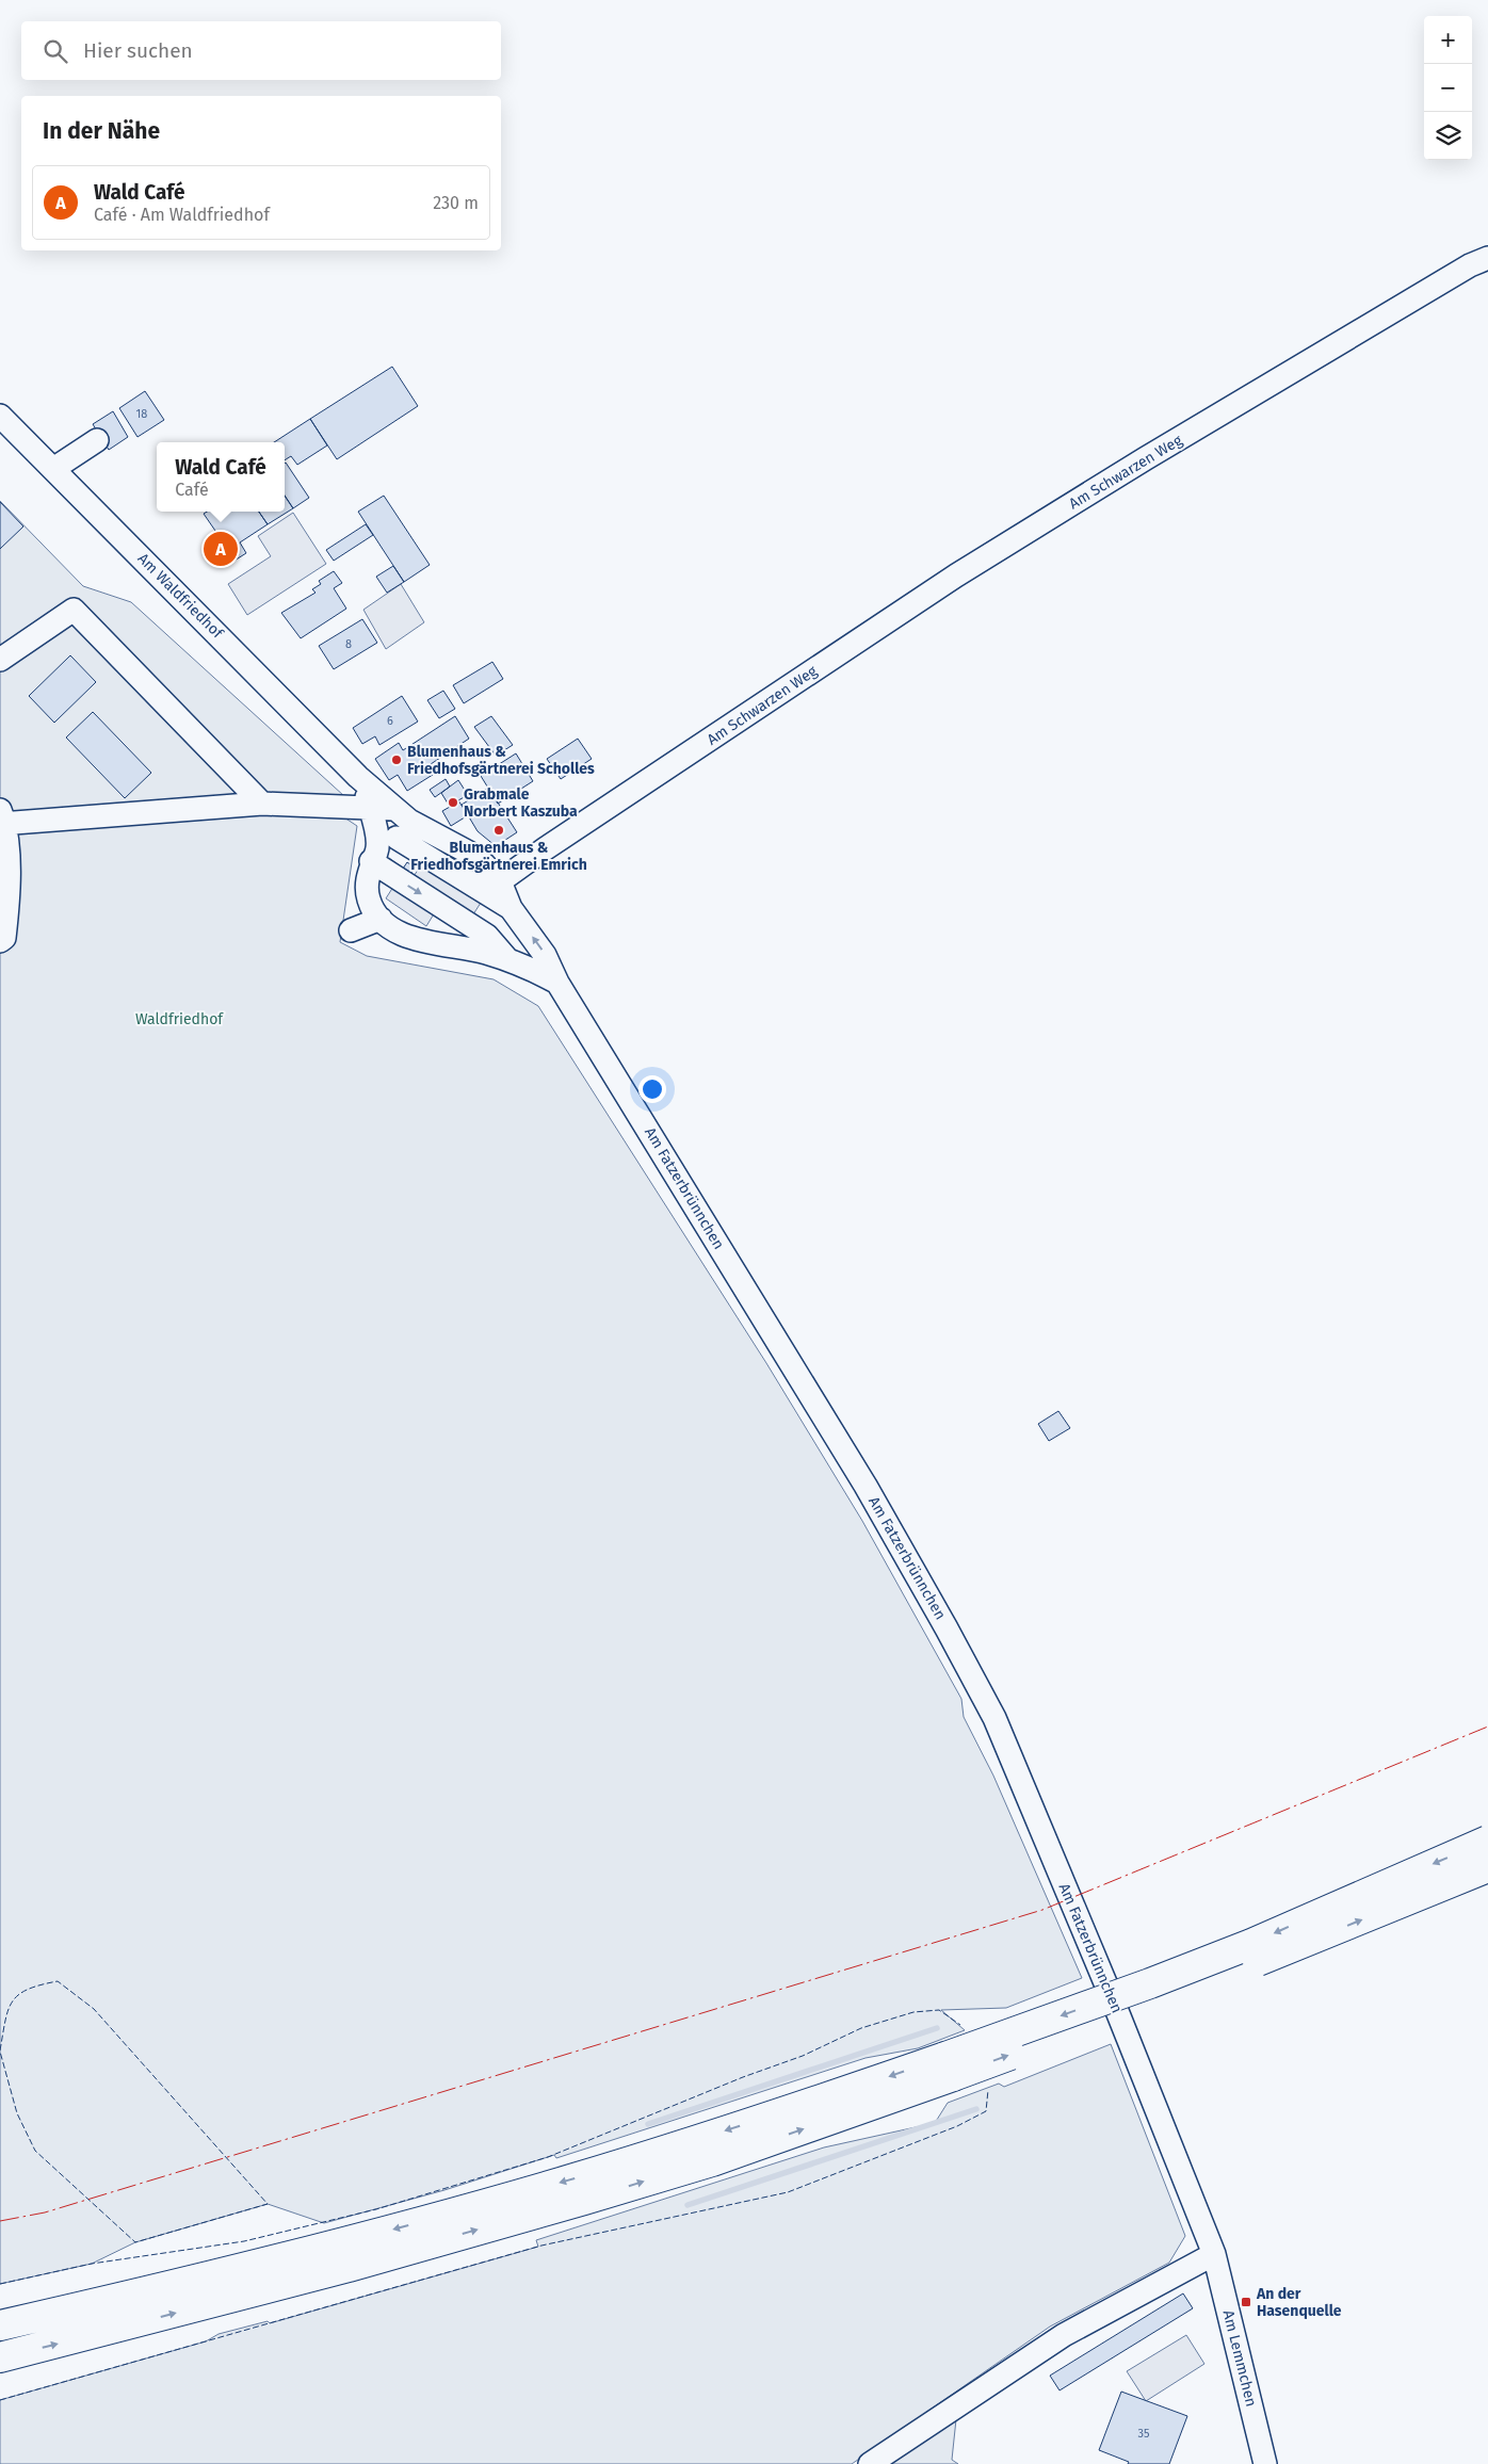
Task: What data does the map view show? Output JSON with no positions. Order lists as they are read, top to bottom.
{
  "streets": {
    "street": [
      "Am Schwarzen Weg",
      "Am Waldfriedhof",
      "Am Fatzerbrünnchen",
      "Am Lemmchen"
    ]
  },
  "crossings": [
    ["Am Fatzerbrünnchen", "Am Lemmchen"]
  ],
  "parks": ["Waldfriedhof"],
  "places": {
    "other": ["Blumenhaus & Friedhofsgärtnerei Scholles", "Grabmale Norbert Kaszuba", "Blumenhaus & Friedhofsgärtnerei Emrich"],
    "transit": ["An der Hasenquelle"]
  },
  "house_numbers": [
    "18",
    "8",
    "6",
    "35"
  ],
  "page": {
    "map_buttons": ["+", "−"],
    "search": "Hier suchen",
    "heading": "In der Nähe",
    "list": [
      {
        "mark": "A",
        "name": "Wald Café",
        "note": "Café · Am Waldfriedhof",
        "value": "230 m"
      }
    ],
    "popup": ["Wald Café", "Café"],
    "pins": "A"
  }
}
